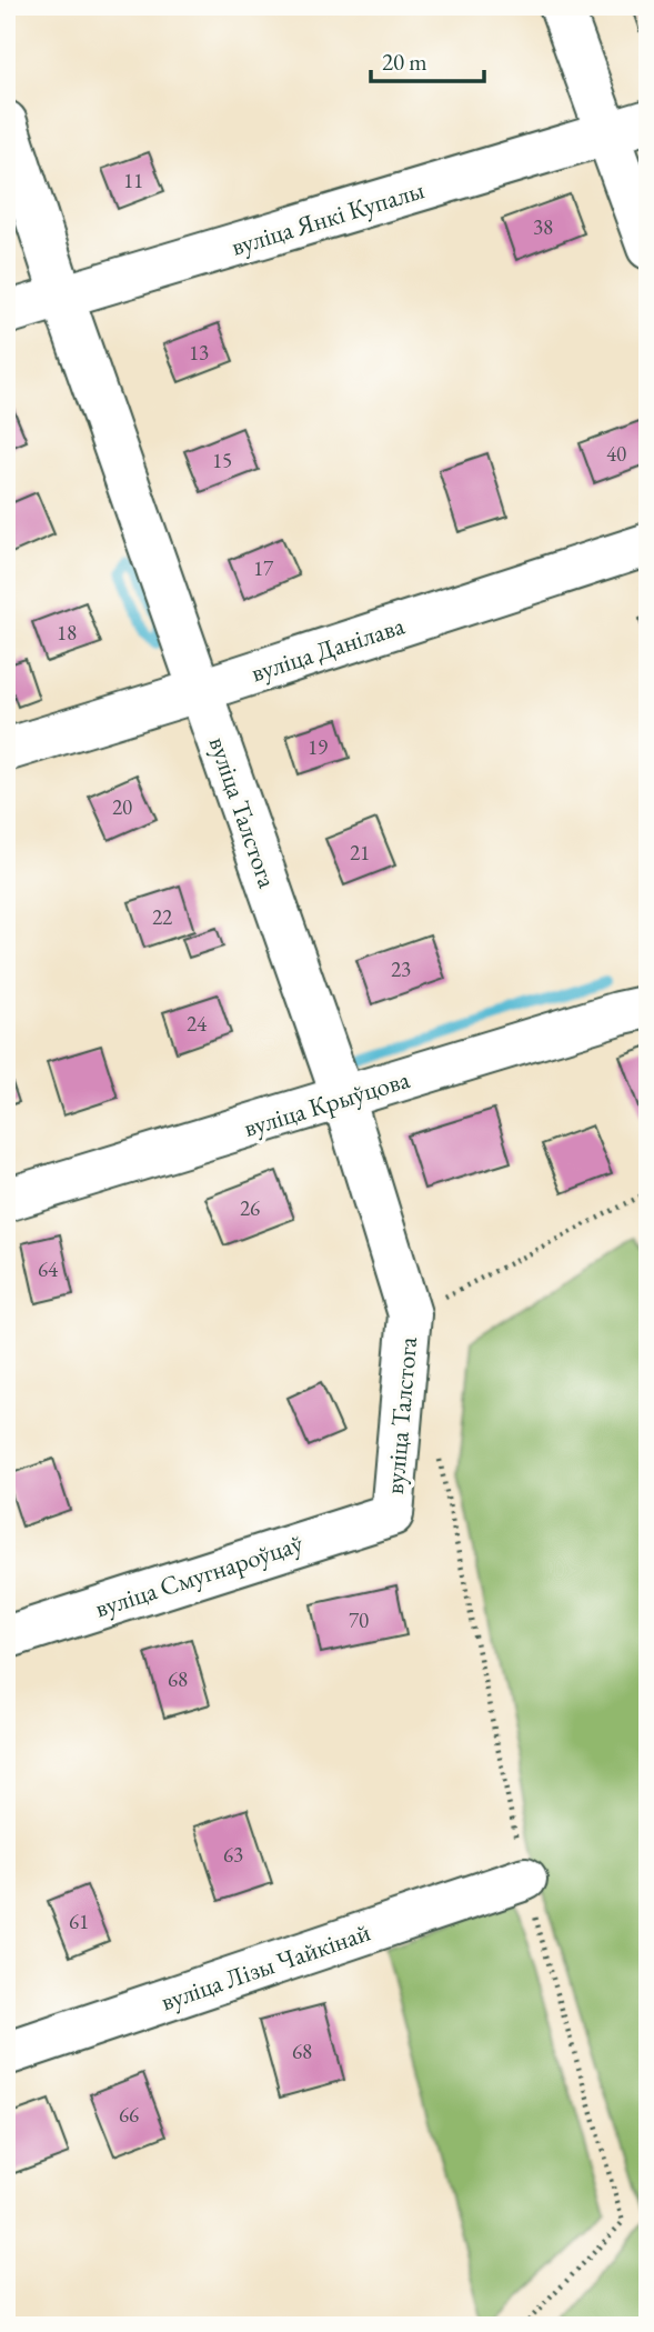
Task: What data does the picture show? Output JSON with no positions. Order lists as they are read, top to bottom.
{
  "streets": {
    "street": [
      "вуліца Янкі Купалы",
      "вуліца Данілава",
      "вуліца Талстога",
      "вуліца Крыўцова",
      "вуліца Смугнароўцаў",
      "вуліца Лізы Чайкінай"
    ]
  },
  "crossings": [
    ["вуліца Янкі Купалы", "вуліца Талстога"],
    ["вуліца Данілава", "вуліца Талстога"],
    ["вуліца Талстога", "вуліца Крыўцова"],
    ["вуліца Талстога", "вуліца Смугнароўцаў"]
  ],
  "house_numbers": [
    "11",
    "38",
    "13",
    "40",
    "15",
    "17",
    "18",
    "19",
    "20",
    "21",
    "22",
    "23",
    "24",
    "26",
    "64",
    "70",
    "68",
    "63",
    "61",
    "68",
    "66"
  ],
  "scale_bar": "20 m"
}
